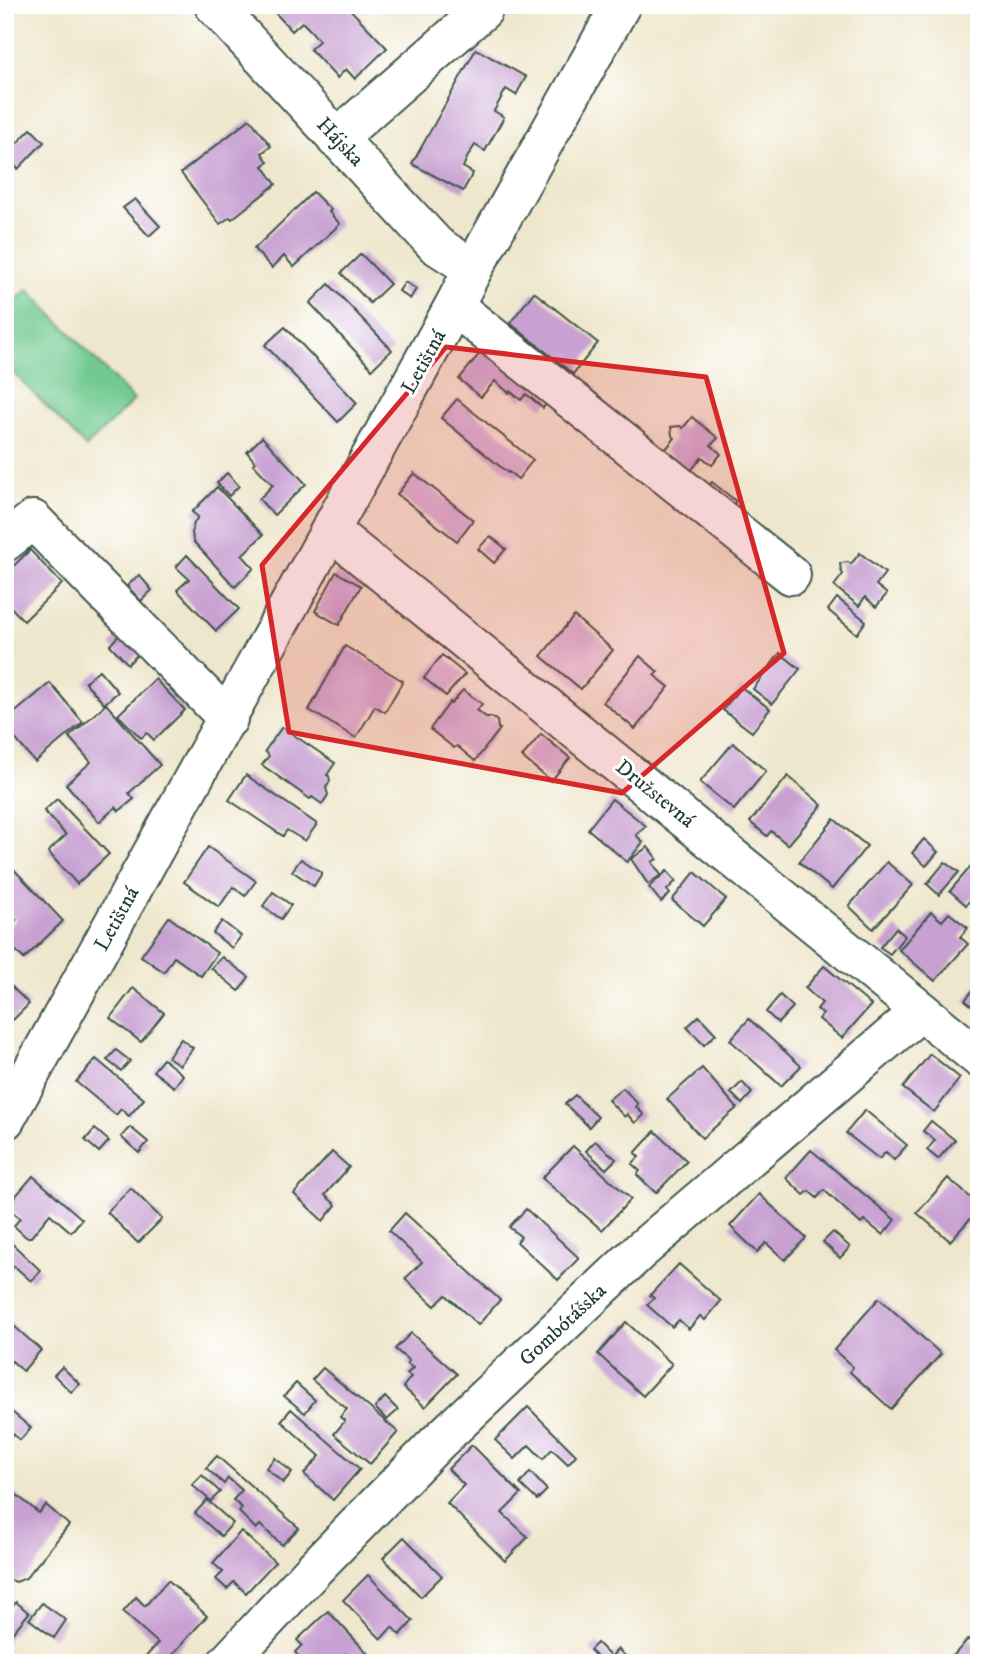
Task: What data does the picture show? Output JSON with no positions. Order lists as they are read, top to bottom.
{
  "streets": {
    "street": [
      "Hájska",
      "Letištná",
      "Družstevná",
      "Gombótášska"
    ]
  },
  "crossings": [
    ["Hájska", "Letištná"],
    ["Letištná", "Družstevná"],
    ["Družstevná", "Gombótášska"]
  ]
}
